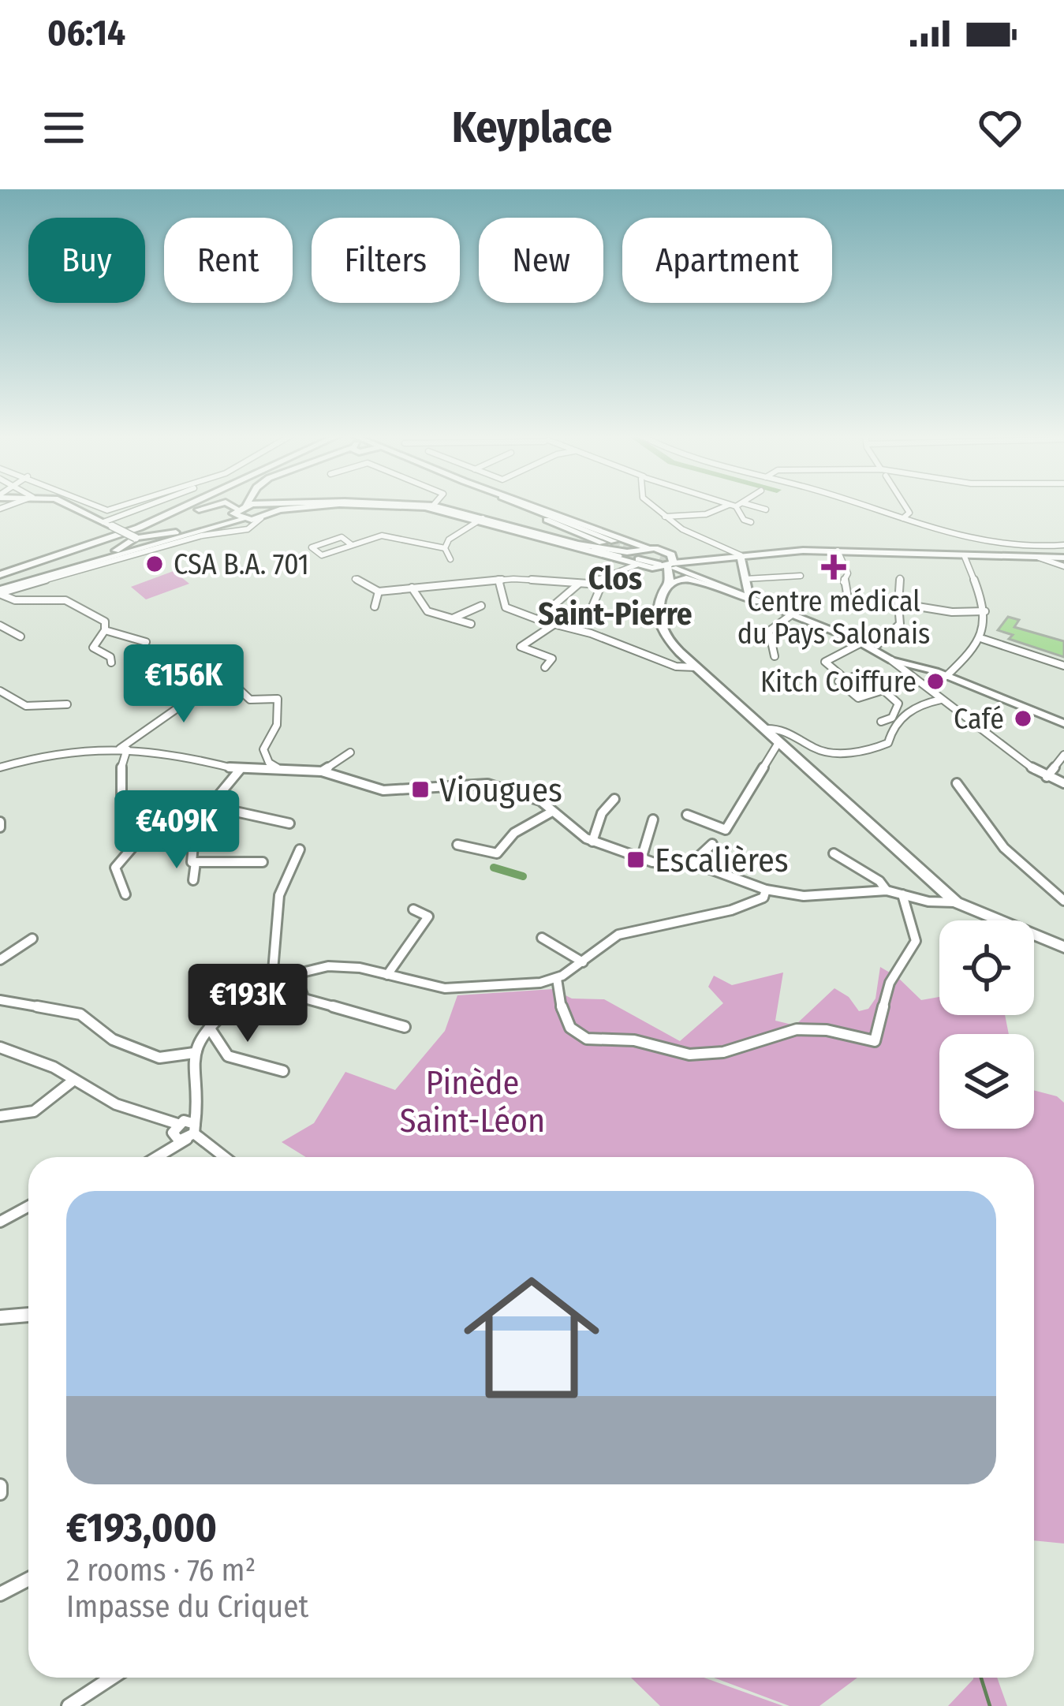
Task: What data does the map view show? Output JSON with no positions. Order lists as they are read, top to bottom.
{
  "districts": ["Clos Saint-Pierre"],
  "parks": ["Pinède Saint-Léon"],
  "places": {
    "other": ["CSA B.A. 701", "Kitch Coiffure", "Café"],
    "health": ["Centre médical du Pays Salonais"],
    "transit": ["Viougues", "Escalières"]
  },
  "page": {
    "status": "06:14",
    "header": "Keyplace",
    "chip": [
      "Buy",
      "Rent",
      "Filters",
      "New",
      "Apartment"
    ],
    "price": ["€156K", "€409K", "€193K"],
    "list": [
      {
        "name": "€193,000",
        "note": "2 rooms · 76 m² · Impasse du Criquet"
      }
    ]
  }
}
